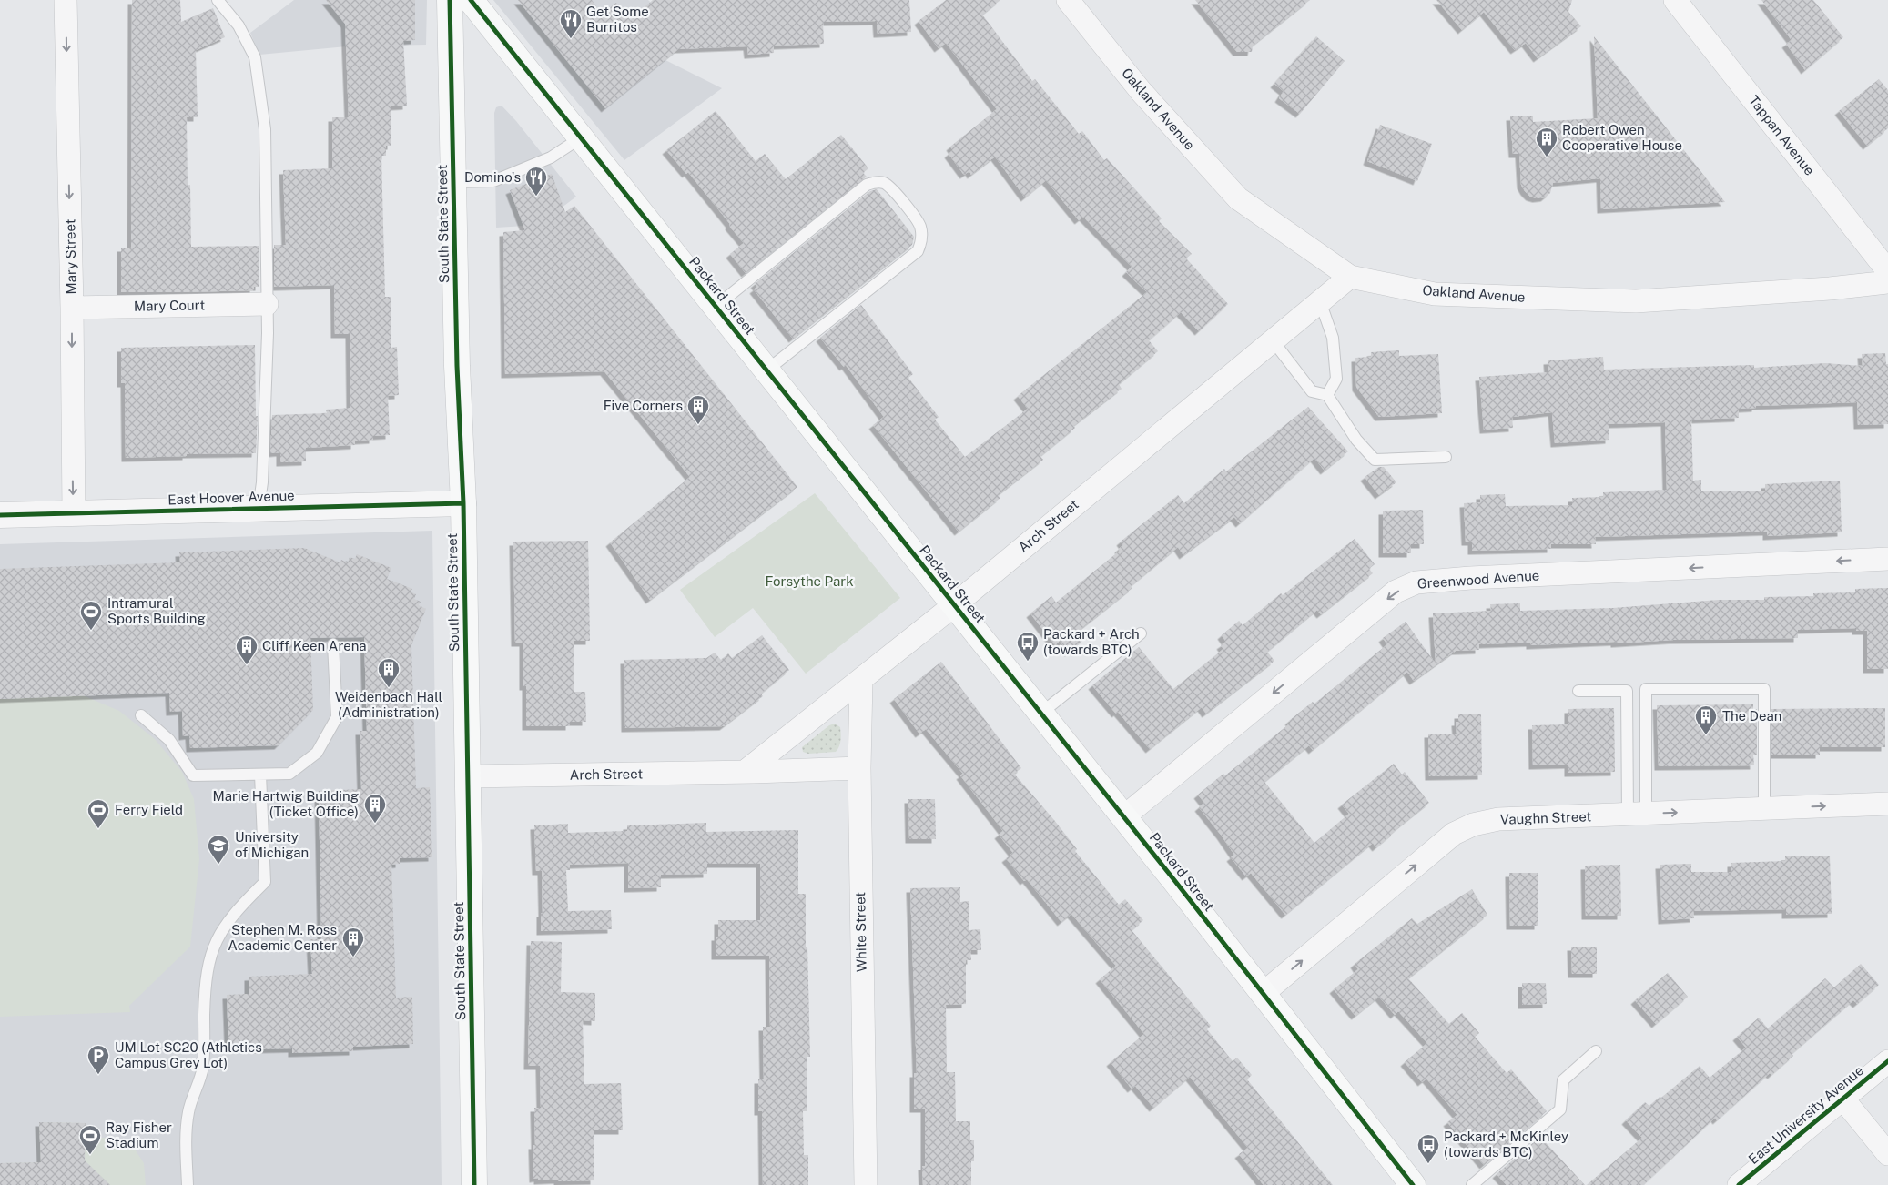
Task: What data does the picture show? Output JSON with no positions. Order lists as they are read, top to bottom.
{
  "streets": {
    "main road": ["South State Street", "Packard Street"],
    "street": [
      "Oakland Avenue",
      "Tappan Avenue",
      "Mary Street",
      "Mary Court",
      "East Hoover Avenue",
      "Arch Street",
      "Greenwood Avenue",
      "Vaughn Street",
      "White Street",
      "East University Avenue"
    ]
  },
  "crossings": [
    ["Oakland Avenue", "Arch Street"],
    ["South State Street", "East Hoover Avenue"],
    ["South State Street", "Arch Street"],
    ["Mary Street", "Mary Court"],
    ["Mary Street", "East Hoover Avenue"],
    ["Packard Street", "Arch Street"],
    ["Packard Street", "Greenwood Avenue"],
    ["Packard Street", "Vaughn Street"],
    ["Arch Street", "White Street"]
  ],
  "one_way": ["Mary Street", "Greenwood Avenue", "Vaughn Street"],
  "parks": ["Forsythe Park"],
  "places": {
    "restaurant": ["Get Some Burritos", "Domino's"],
    "building": [
      "Robert Owen Cooperative House",
      "Five Corners",
      "Cliff Keen Arena",
      "Weidenbach Hall (Administration)",
      "The Dean",
      "Marie Hartwig Building (Ticket Office)",
      "Stephen M. Ross Academic Center"
    ],
    "sports": ["Intramural Sports Building", "Ferry Field", "Ray Fisher Stadium"],
    "bus stop": ["Packard + Arch (towards BTC)", "Packard + McKinley (towards BTC)"],
    "school or university": ["University of Michigan"],
    "parking": ["UM Lot SC20 (Athletics Campus Grey Lot)"]
  }
}
